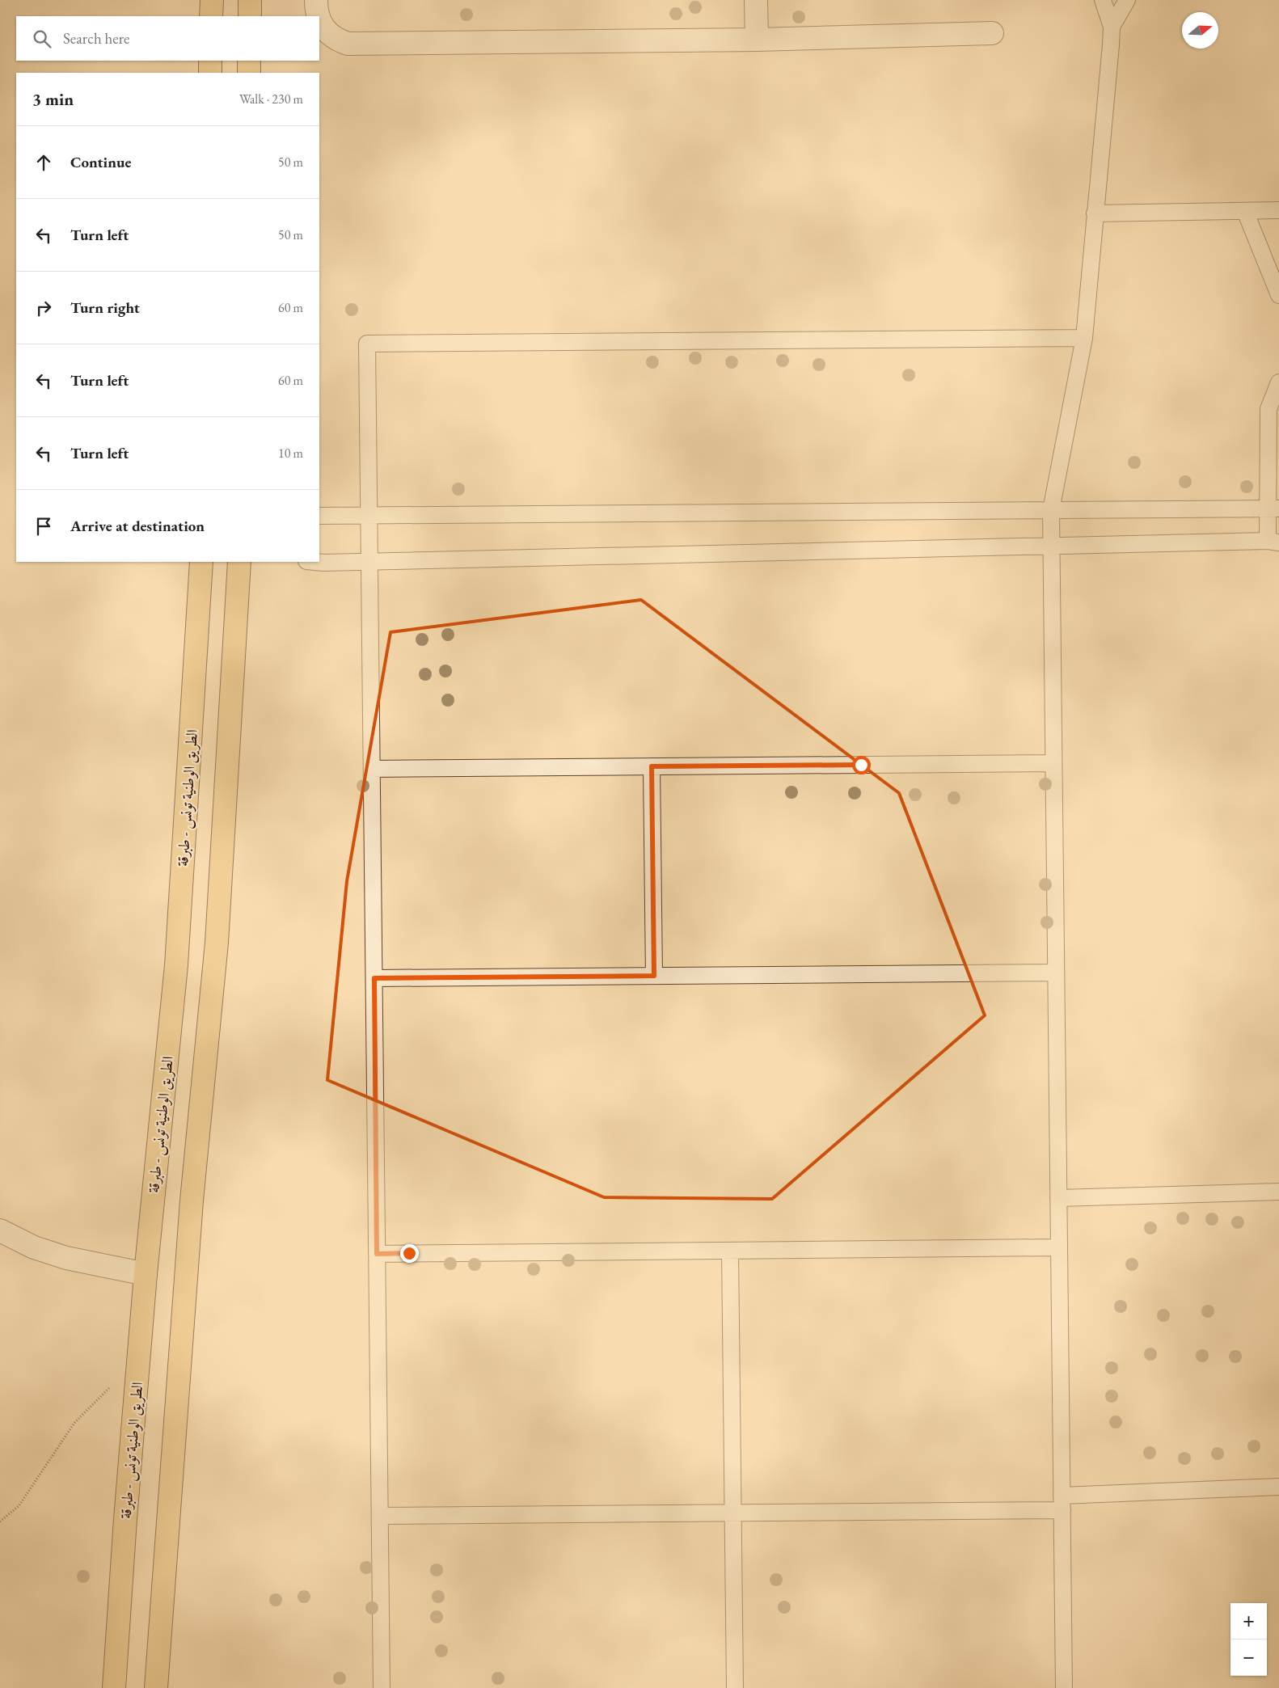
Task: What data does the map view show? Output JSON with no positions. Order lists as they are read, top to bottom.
{
  "streets": {
    "main road": ["الطريق الوطنية تونس - طبرقة"]
  },
  "north": "right",
  "page": {
    "search": "Search here",
    "heading": ["3 min", "Walk · 230 m"],
    "list": [
      ["Continue", "50 m"],
      ["Turn left", "50 m"],
      ["Turn right", "60 m"],
      ["Turn left", "60 m"],
      ["Turn left", "10 m"],
      "Arrive at destination"
    ],
    "map_buttons": ["+", "−"]
  }
}
